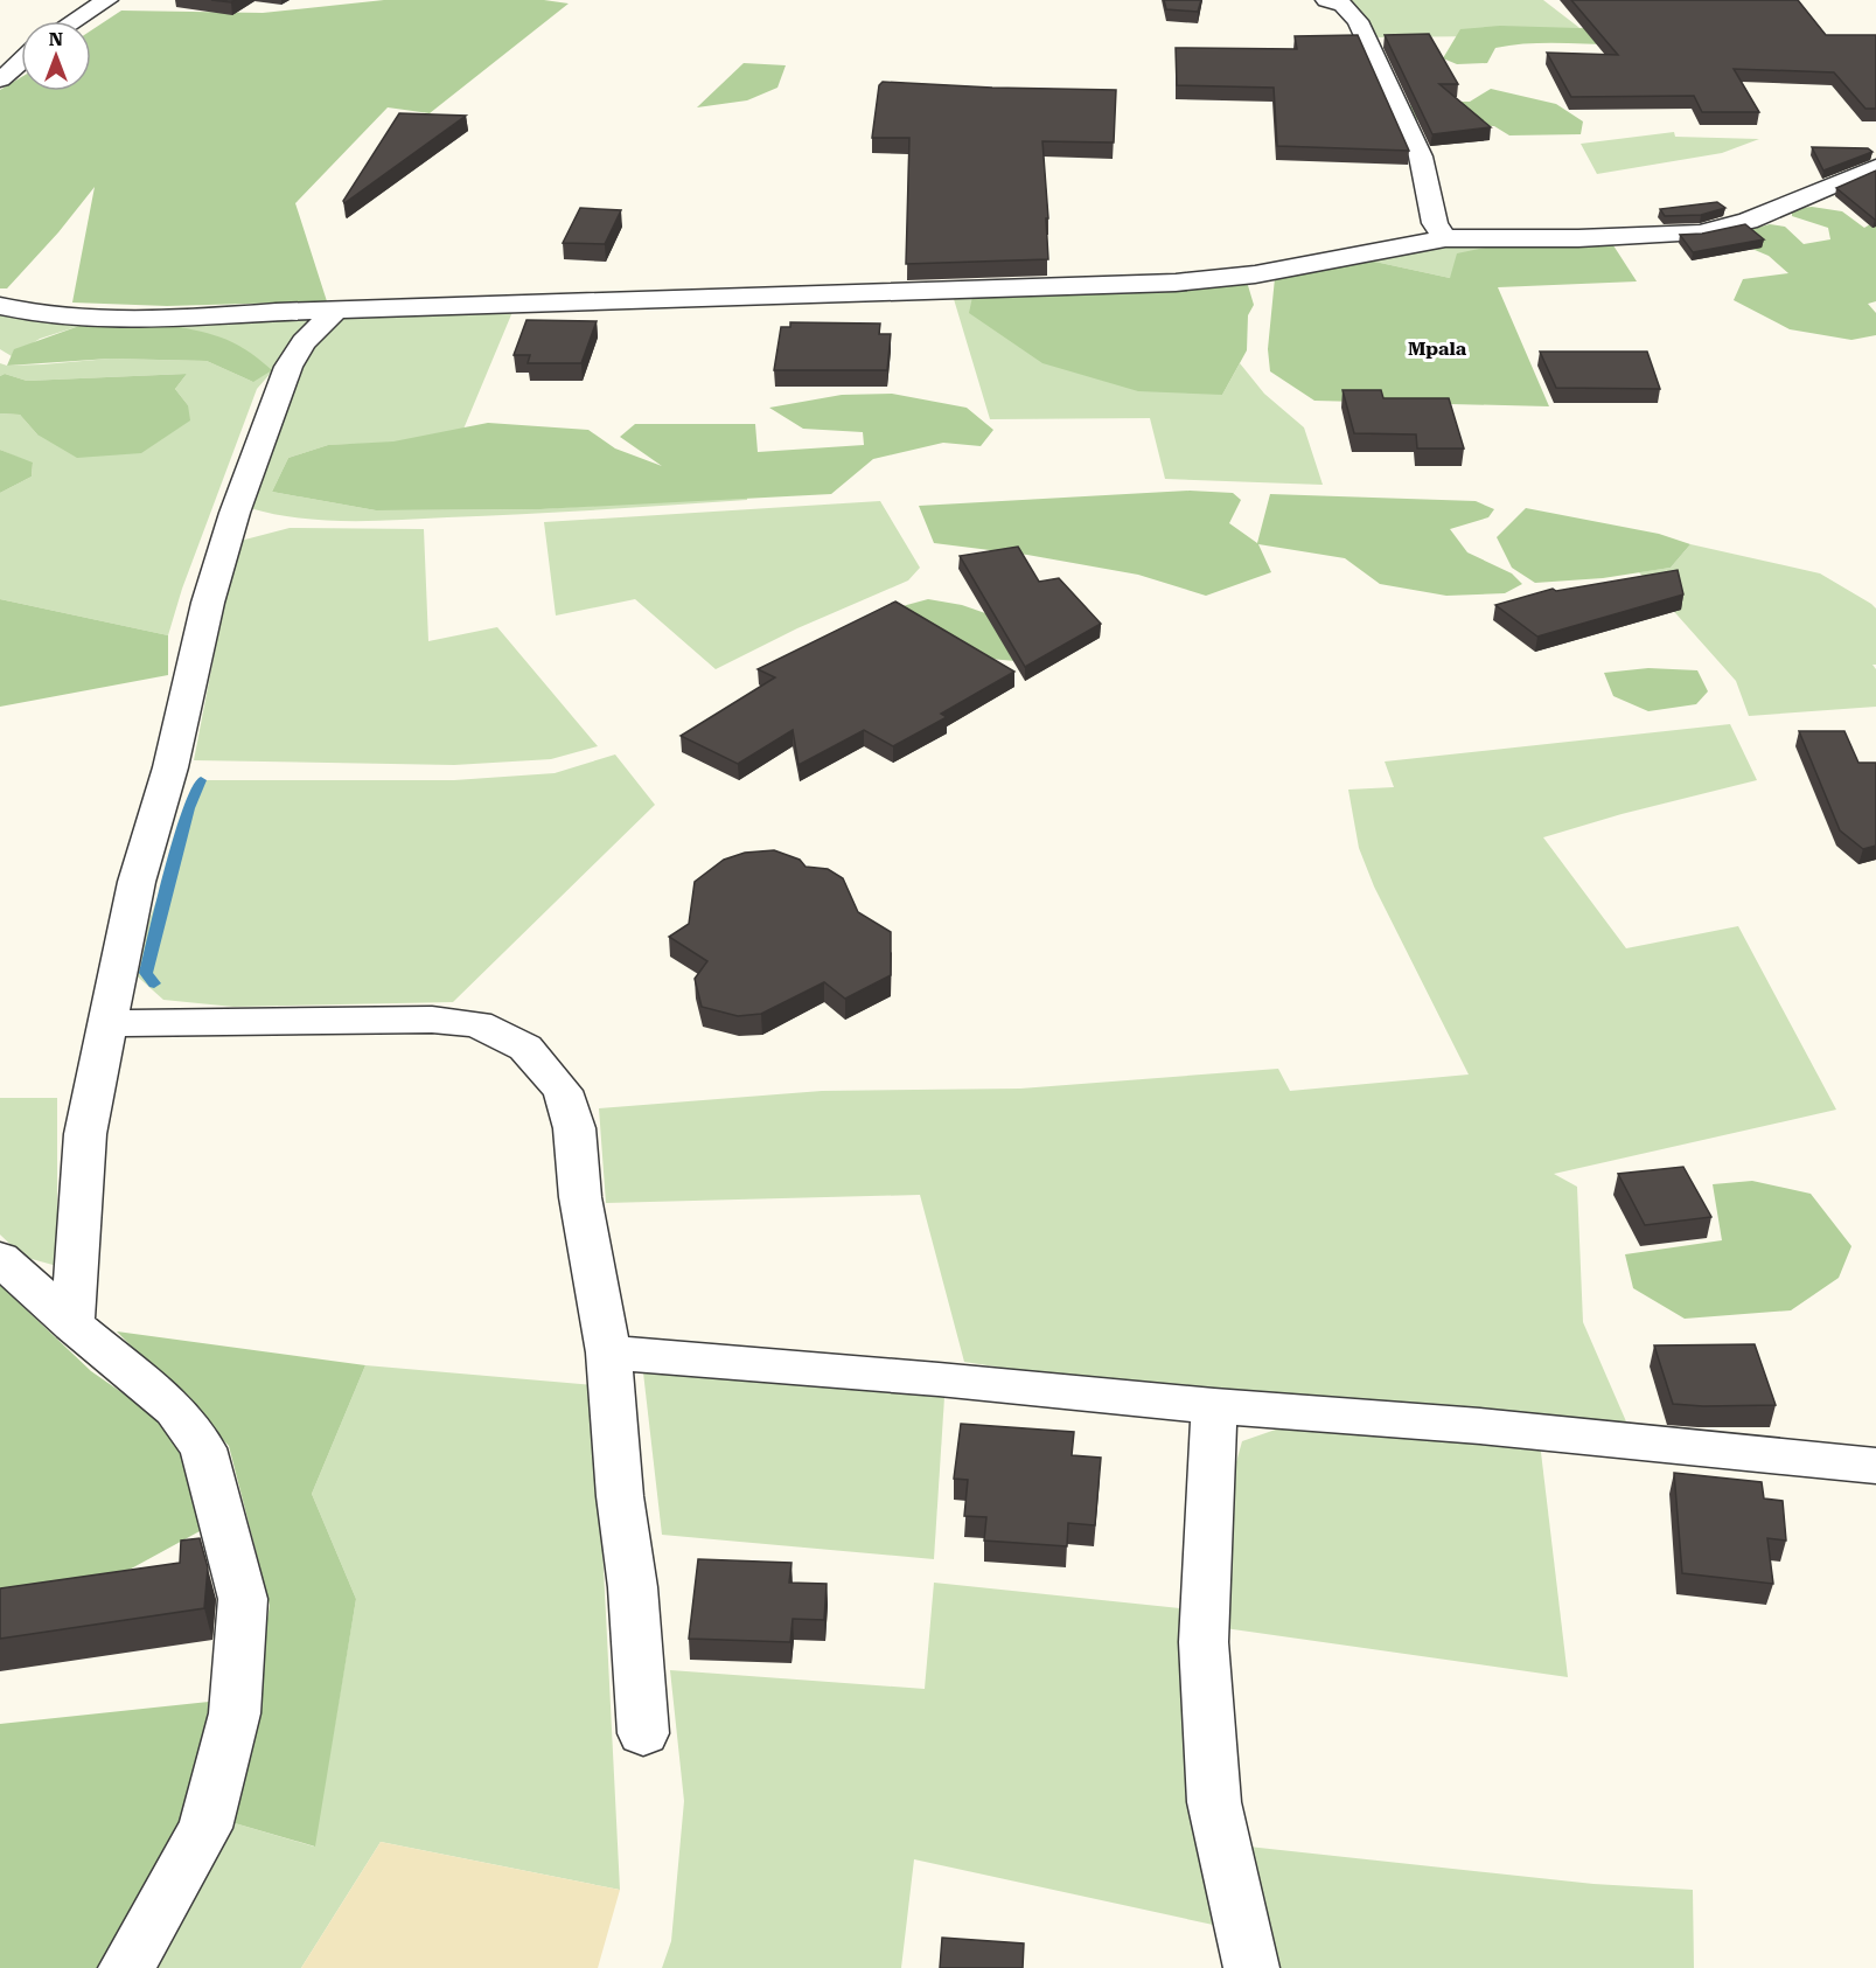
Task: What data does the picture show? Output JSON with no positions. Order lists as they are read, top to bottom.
{
  "districts": ["Mpala"],
  "north": "top"
}
